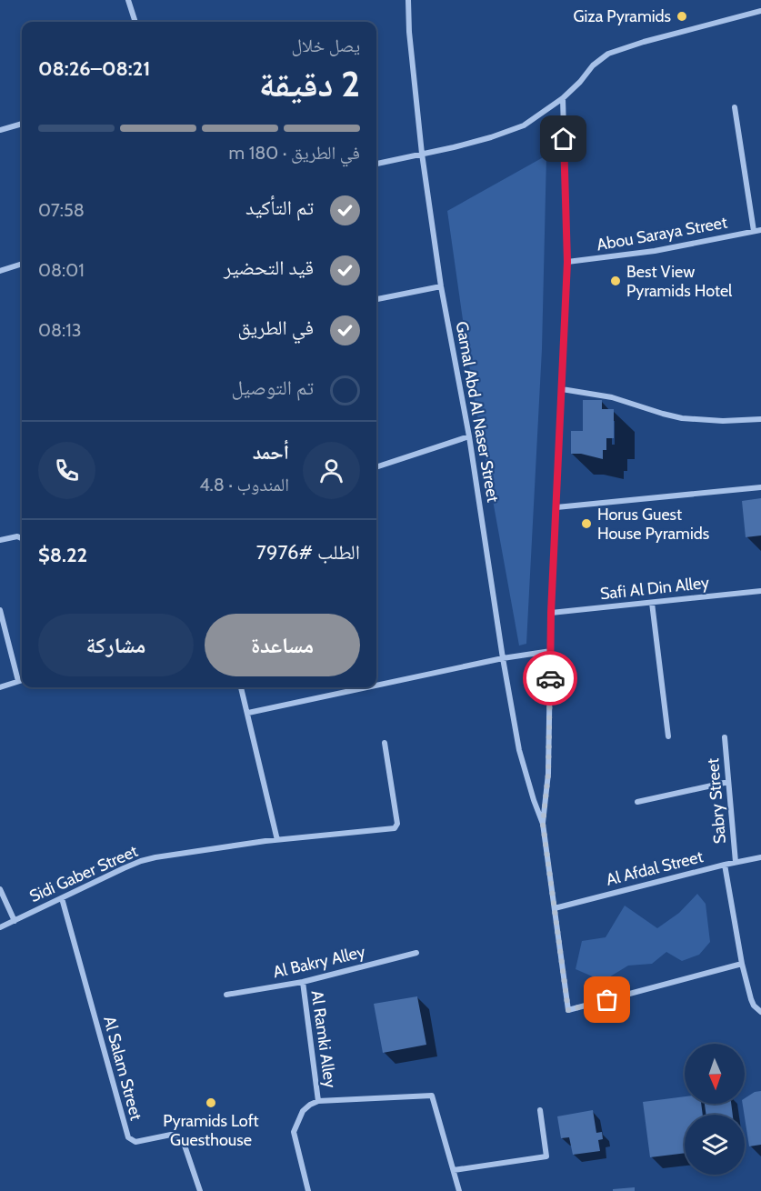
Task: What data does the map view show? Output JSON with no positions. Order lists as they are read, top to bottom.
{
  "streets": {
    "street": [
      "Abou Saraya Street",
      "Gamal Abd Al Naser Street",
      "Safi Al Din Alley",
      "Sabry Street",
      "Al Afdal Street",
      "Sidi Gaber Street",
      "Al Bakry Alley",
      "Al Ramki Alley",
      "Al Salam Street"
    ]
  },
  "crossings": [
    ["Abou Saraya Street", "Gamal Abd Al Naser Street"],
    ["Gamal Abd Al Naser Street", "Safi Al Din Alley"],
    ["Gamal Abd Al Naser Street", "Al Afdal Street"],
    ["Sabry Street", "Al Afdal Street"],
    ["Sidi Gaber Street", "Al Salam Street"],
    ["Al Bakry Alley", "Al Ramki Alley"]
  ],
  "places": [
    "Giza Pyramids",
    "Best View Pyramids Hotel",
    "Horus Guest House Pyramids",
    "Pyramids Loft Guesthouse"
  ],
  "north": "bottom",
  "page": {
    "heading": ["2 دقيقة", "يصل خلال", "08:21–08:26"],
    "panel": [
      "أحمد",
      "المندوب · 4.8",
      "الطلب #7976",
      "$8.22"
    ],
    "bar": "في الطريق · 180 m",
    "list": [
      ["تم التأكيد", "07:58"],
      ["قيد التحضير", "08:01"],
      ["في الطريق", "08:13"],
      "تم التوصيل"
    ],
    "buttons": ["مساعدة", "مشاركة"]
  }
}
